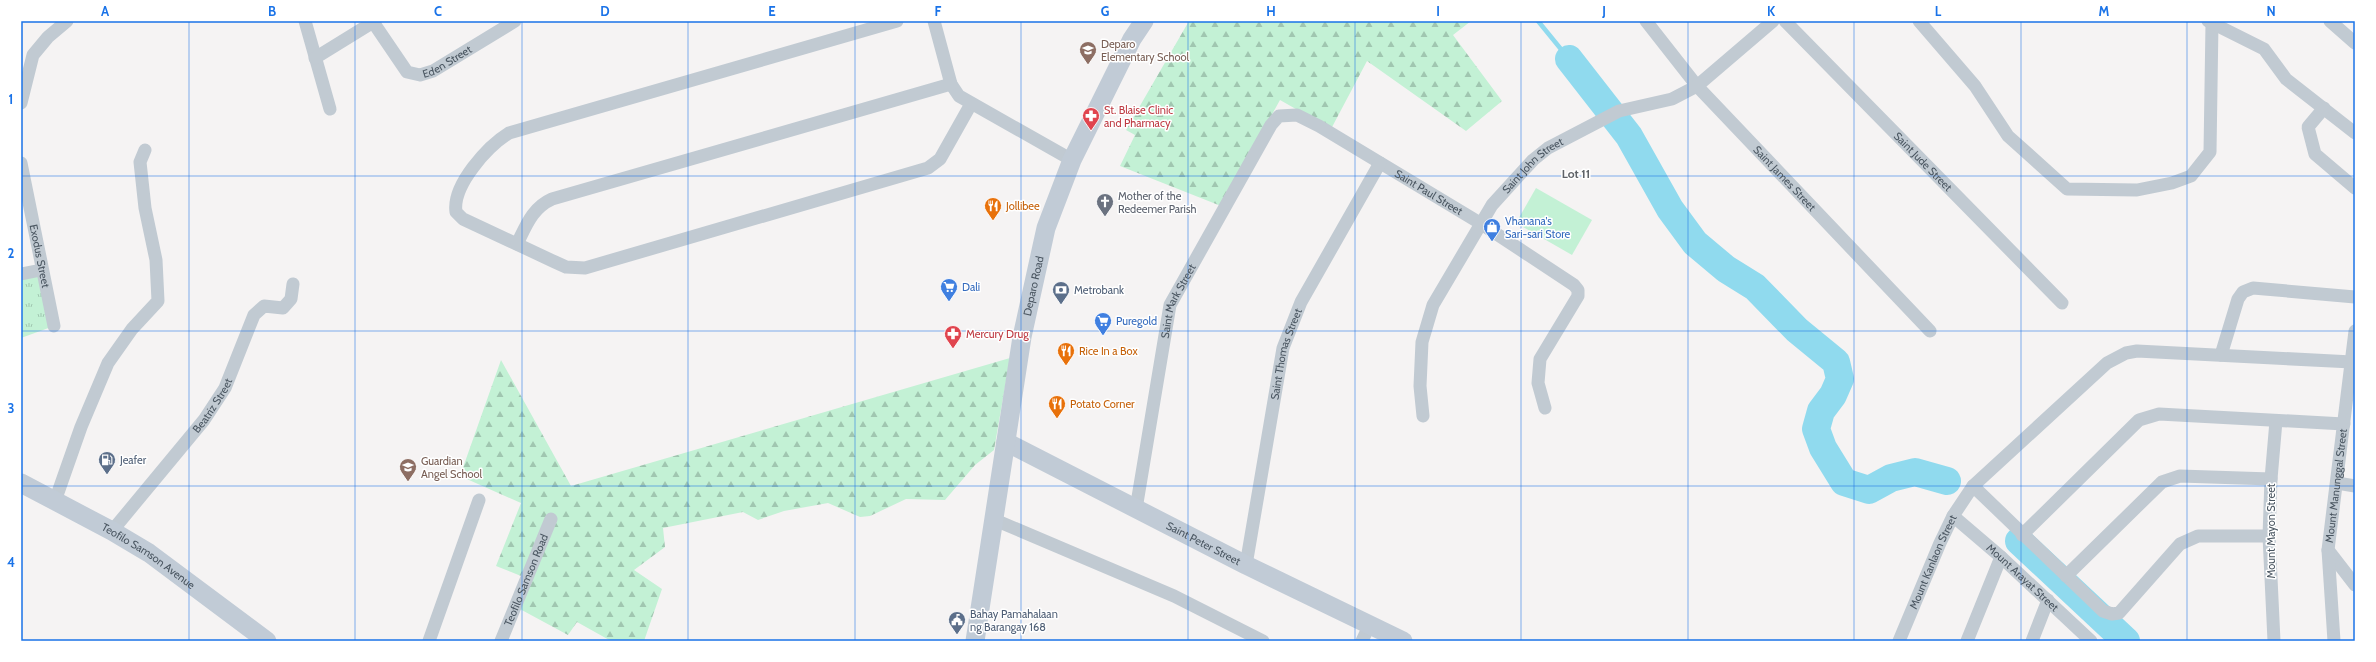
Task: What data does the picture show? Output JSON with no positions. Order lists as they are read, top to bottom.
{
  "streets": {
    "main road": ["Deparo Road", "Saint Peter Street", "Teofilo Samson Avenue"],
    "street": [
      "Eden Street",
      "Saint Jude Street",
      "Saint John Street",
      "Saint James Street",
      "Saint Paul Street",
      "Exodus Street",
      "Saint Mark Street",
      "Saint Thomas Street",
      "Beatriz Street",
      "Mount Manunggal Street",
      "Mount Mayon Street",
      "Mount Kanlaon Street",
      "Mount Arayat Street",
      "Teofilo Samson Road"
    ]
  },
  "crossings": [
    ["Saint John Street", "Saint James Street"],
    ["Saint John Street", "Saint Paul Street"],
    ["Saint Paul Street", "Saint Mark Street"],
    ["Saint Paul Street", "Saint Thomas Street"],
    ["Deparo Road", "Saint Peter Street"],
    ["Saint Mark Street", "Saint Peter Street"],
    ["Saint Thomas Street", "Saint Peter Street"],
    ["Beatriz Street", "Teofilo Samson Avenue"],
    ["Mount Manunggal Street", "Mount Kanlaon Street"],
    ["Mount Kanlaon Street", "Mount Arayat Street"]
  ],
  "districts": ["Lot 11"],
  "places": {
    "school or university": ["Deparo Elementary School", "Guardian Angel School"],
    "pharmacy": ["St. Blaise Clinic and Pharmacy", "Mercury Drug"],
    "church": ["Mother of the Redeemer Parish"],
    "restaurant": ["Jollibee", "Rice In a Box", "Potato Corner"],
    "shop": ["Vhanana's Sari-sari Store"],
    "supermarket": ["Dali", "Puregold"],
    "bank": ["Metrobank"],
    "fuel station": ["Jeafer"],
    "public building": ["Bahay Pamahalaan ng Barangay 168"]
  },
  "grid": {
    "columns": [
      "A",
      "B",
      "C",
      "D",
      "E",
      "F",
      "G",
      "H",
      "I",
      "J",
      "K",
      "L",
      "M",
      "N"
    ],
    "rows": [
      "1",
      "2",
      "3",
      "4"
    ]
  }
}
